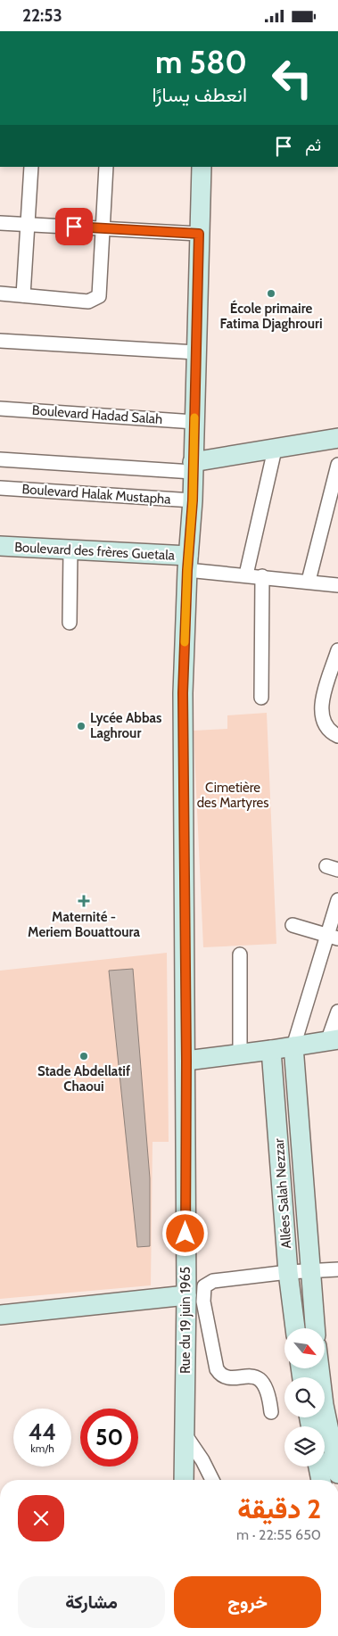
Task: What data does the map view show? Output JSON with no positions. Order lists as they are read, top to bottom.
{
  "streets": {
    "street": [
      "Boulevard Hadad Salah",
      "Boulevard Halak Mustapha",
      "Boulevard des frères Guetala",
      "Allées Salah Nezzar",
      "Rue du 19 juin 1965"
    ]
  },
  "crossings": [
    ["Boulevard Hadad Salah", "Rue du 19 juin 1965"],
    ["Boulevard Halak Mustapha", "Rue du 19 juin 1965"],
    ["Boulevard des frères Guetala", "Rue du 19 juin 1965"]
  ],
  "parks": ["Cimetière des Martyres"],
  "places": {
    "other": ["École primaire Fatima Djaghrouri", "Lycée Abbas Laghrour", "Stade Abdellatif Chaoui"],
    "health": ["Maternité - Meriem Bouattoura"]
  },
  "north": "bottom right",
  "page": {
    "status": "22:53",
    "turn": ["580 m", "انعطف يسارًا"],
    "then": "ثم",
    "speed": "44 km/h",
    "limit": "50",
    "heading": ["2 دقيقة", "650 m · 22:55"],
    "buttons": ["خروج", "مشاركة"]
  }
}
